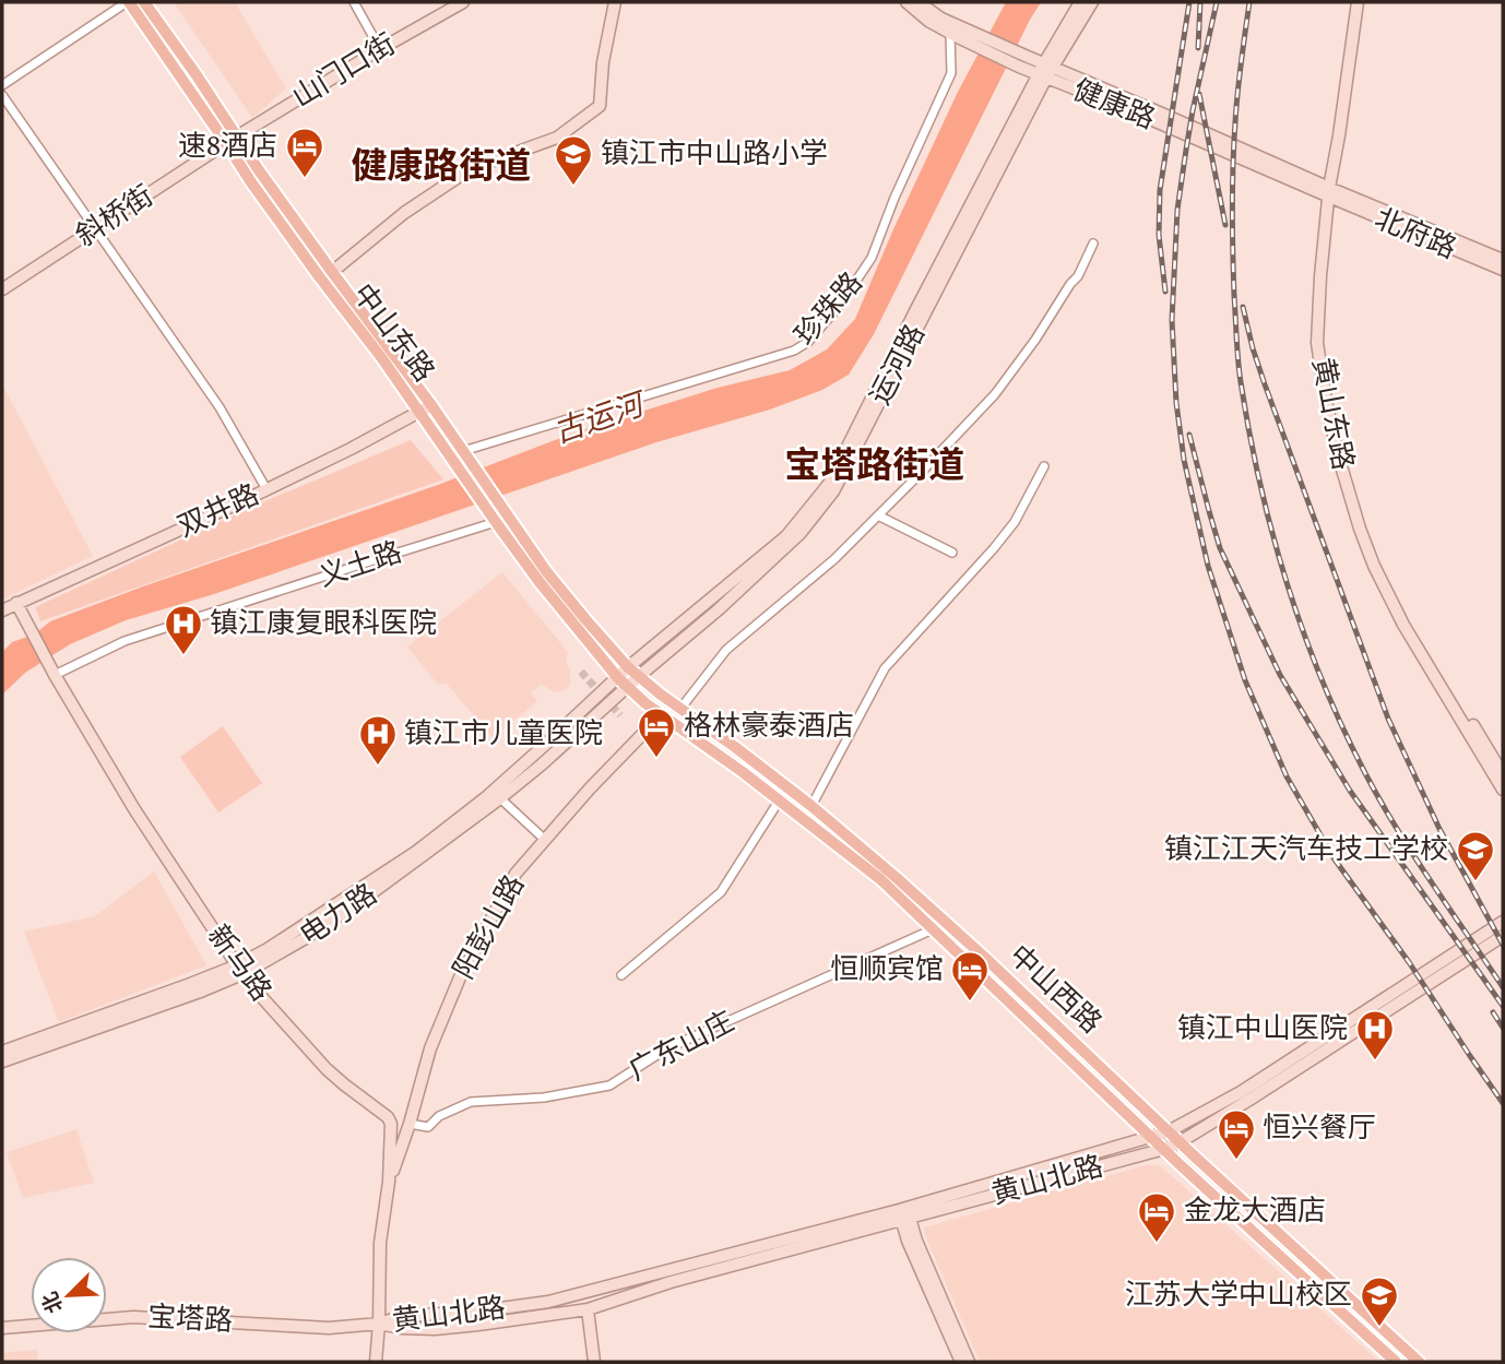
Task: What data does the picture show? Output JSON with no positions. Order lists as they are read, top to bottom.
{
  "streets": {
    "main road": [
      "山门口街",
      "健康路",
      "斜桥街",
      "北府路",
      "中山东路",
      "运河路",
      "黄山东路",
      "双井路",
      "电力路",
      "阳彭山路",
      "新马路",
      "中山西路",
      "黄山北路",
      "宝塔路"
    ],
    "street": ["珍珠路", "义土路", "广东山庄"]
  },
  "crossings": [
    ["山门口街", "斜桥街"],
    ["山门口街", "中山东路"],
    ["健康路", "北府路"],
    ["健康路", "珍珠路"],
    ["健康路", "运河路"],
    ["健康路", "黄山东路"],
    ["斜桥街", "中山东路"],
    ["北府路", "黄山东路"],
    ["珍珠路", "中山东路"],
    ["中山东路", "运河路"],
    ["中山东路", "双井路"],
    ["中山东路", "义土路"],
    ["中山东路", "电力路"],
    ["中山东路", "中山西路"],
    ["运河路", "电力路"],
    ["运河路", "中山西路"],
    ["双井路", "新马路"],
    ["义土路", "新马路"],
    ["电力路", "新马路"],
    ["电力路", "中山西路"],
    ["阳彭山路", "新马路"],
    ["阳彭山路", "中山西路"],
    ["阳彭山路", "广东山庄"],
    ["新马路", "黄山北路"],
    ["新马路", "宝塔路"],
    ["中山西路", "广东山庄"],
    ["中山西路", "黄山北路"],
    ["黄山北路", "宝塔路"]
  ],
  "districts": ["健康路街道", "宝塔路街道"],
  "water": ["古运河"],
  "places": {
    "hotel": [
      "速8酒店",
      "格林豪泰酒店",
      "恒顺宾馆",
      "恒兴餐厅",
      "金龙大酒店"
    ],
    "school or university": ["镇江市中山路小学", "镇江江天汽车技工学校", "江苏大学中山校区"],
    "hospital": ["镇江康复眼科医院", "镇江市儿童医院", "镇江中山医院"]
  },
  "north": "bottom left"
}
